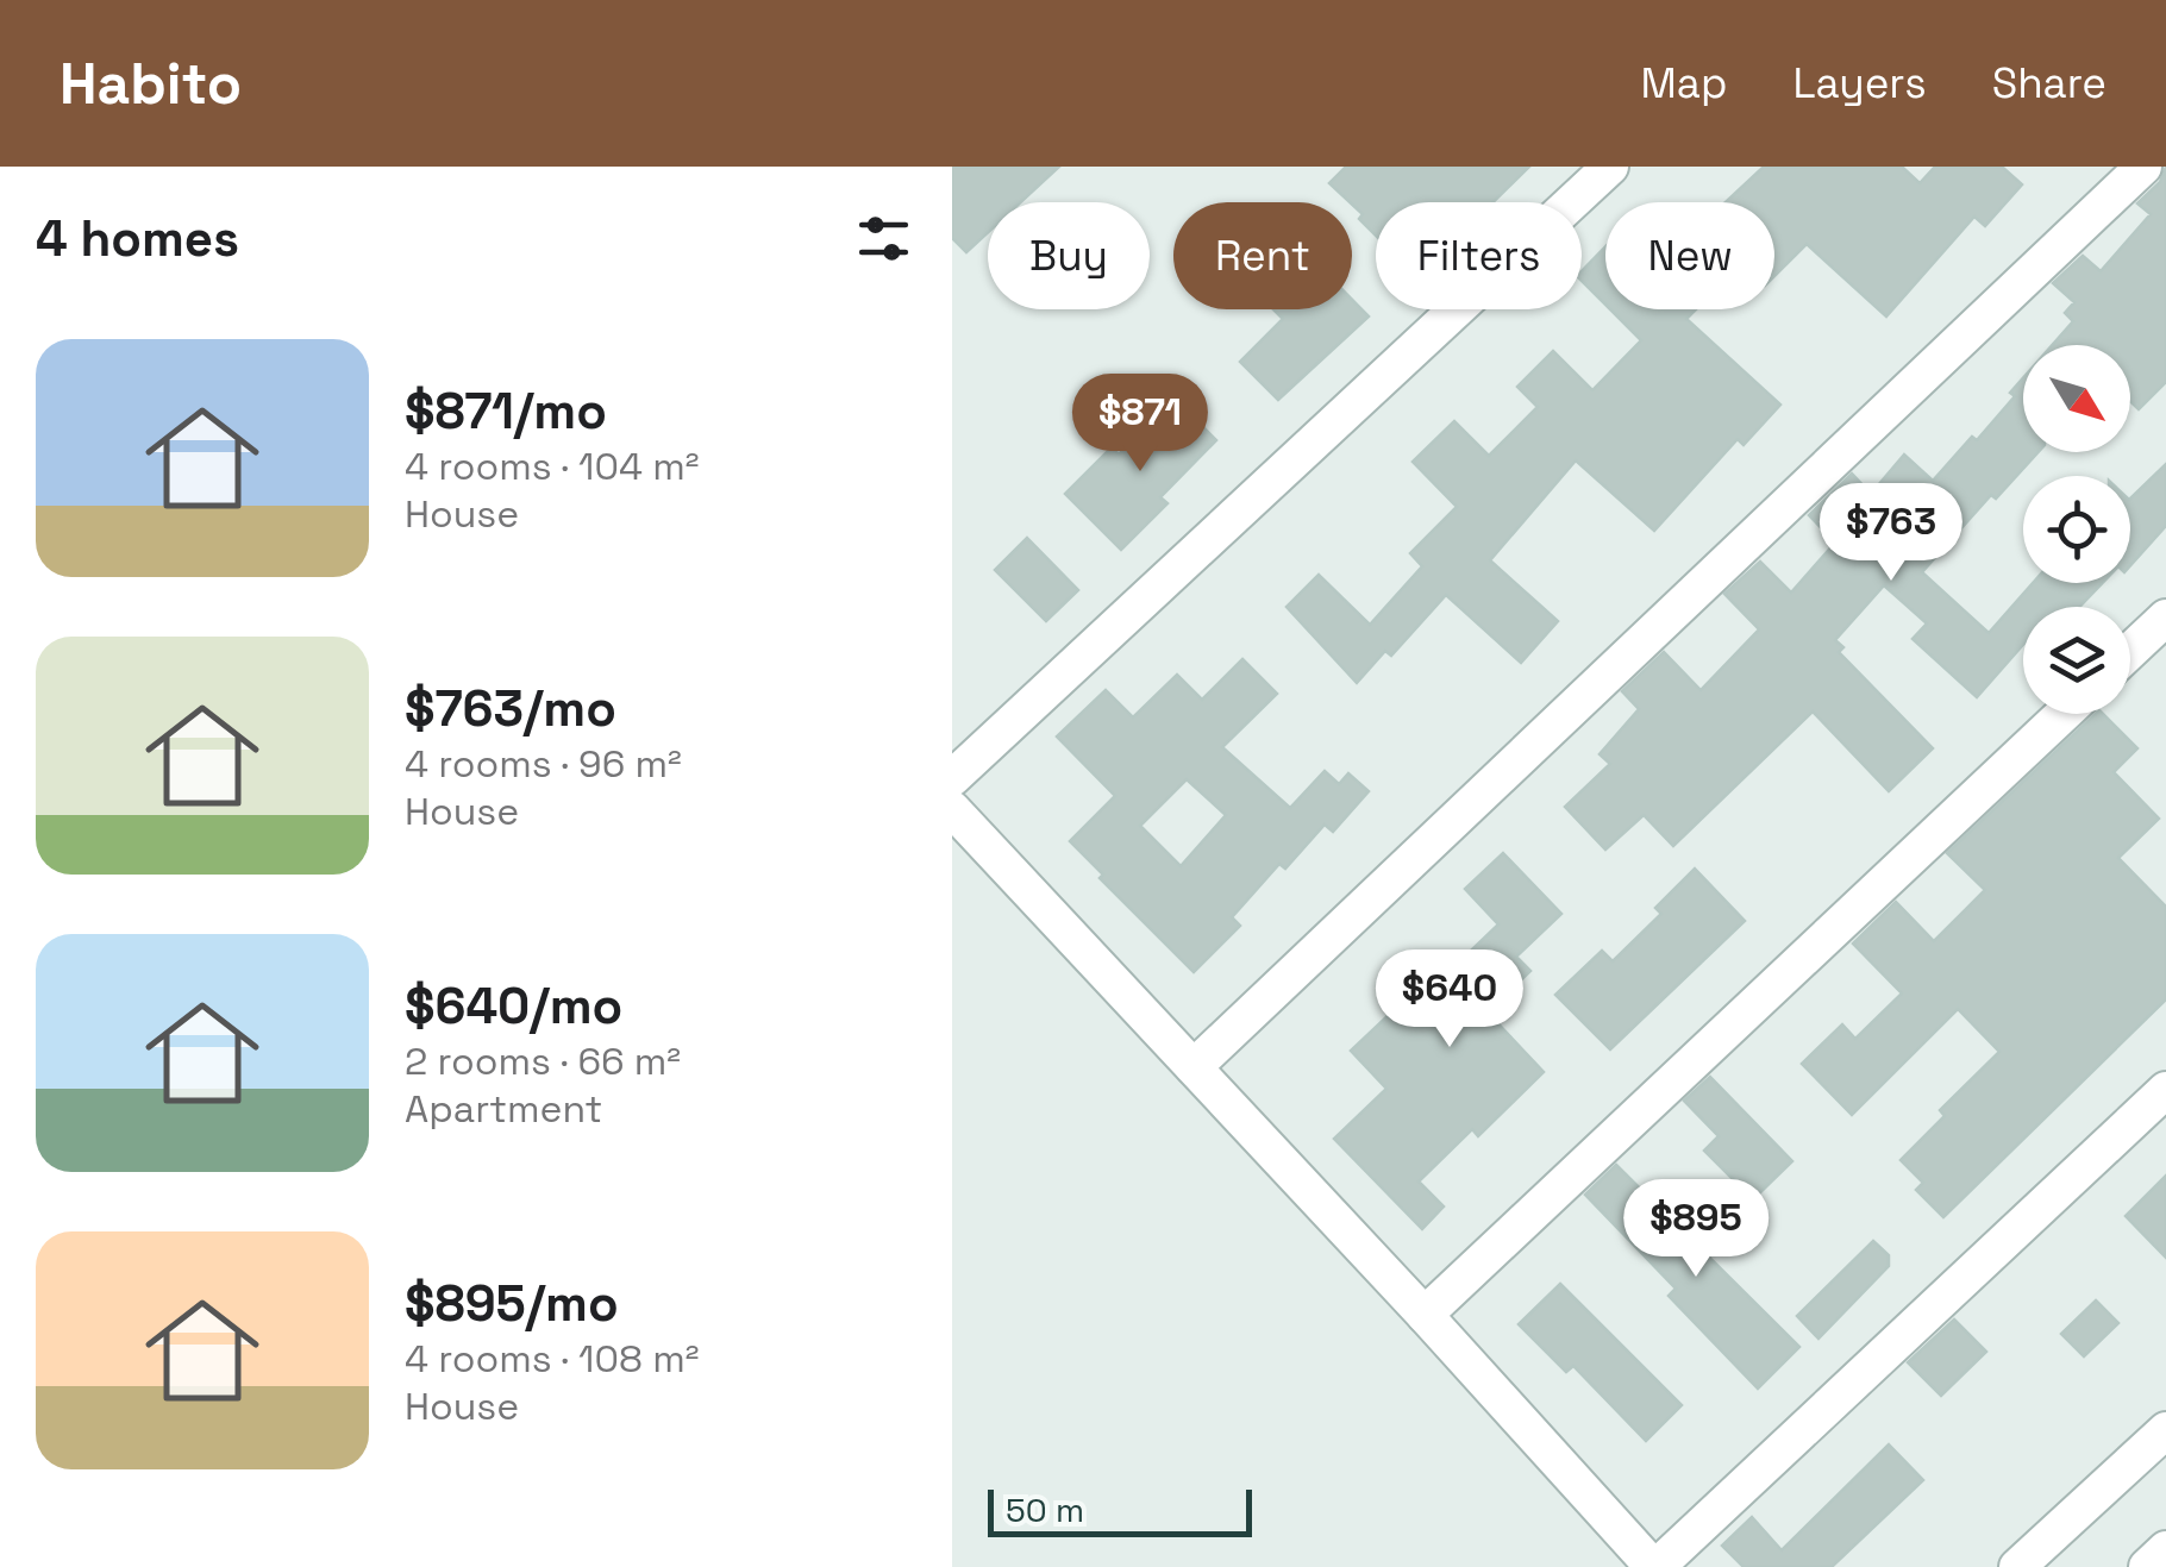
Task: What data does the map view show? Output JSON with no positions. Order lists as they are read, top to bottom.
{
  "scale_bar": "50 m",
  "north": "bottom right",
  "page": {
    "header": "Habito",
    "nav": ["Map", "Layers", "Share"],
    "heading": "4 homes",
    "chip": [
      "Buy",
      "Rent",
      "Filters",
      "New"
    ],
    "list": [
      {
        "name": "$871/mo",
        "note": "4 rooms · 104 m² · House"
      },
      {
        "name": "$763/mo",
        "note": "4 rooms · 96 m² · House"
      },
      {
        "name": "$640/mo",
        "note": "2 rooms · 66 m² · Apartment"
      },
      {
        "name": "$895/mo",
        "note": "4 rooms · 108 m² · House"
      }
    ],
    "price": [
      "$871",
      "$763",
      "$640",
      "$895"
    ],
    "scale": "50 m"
  }
}
